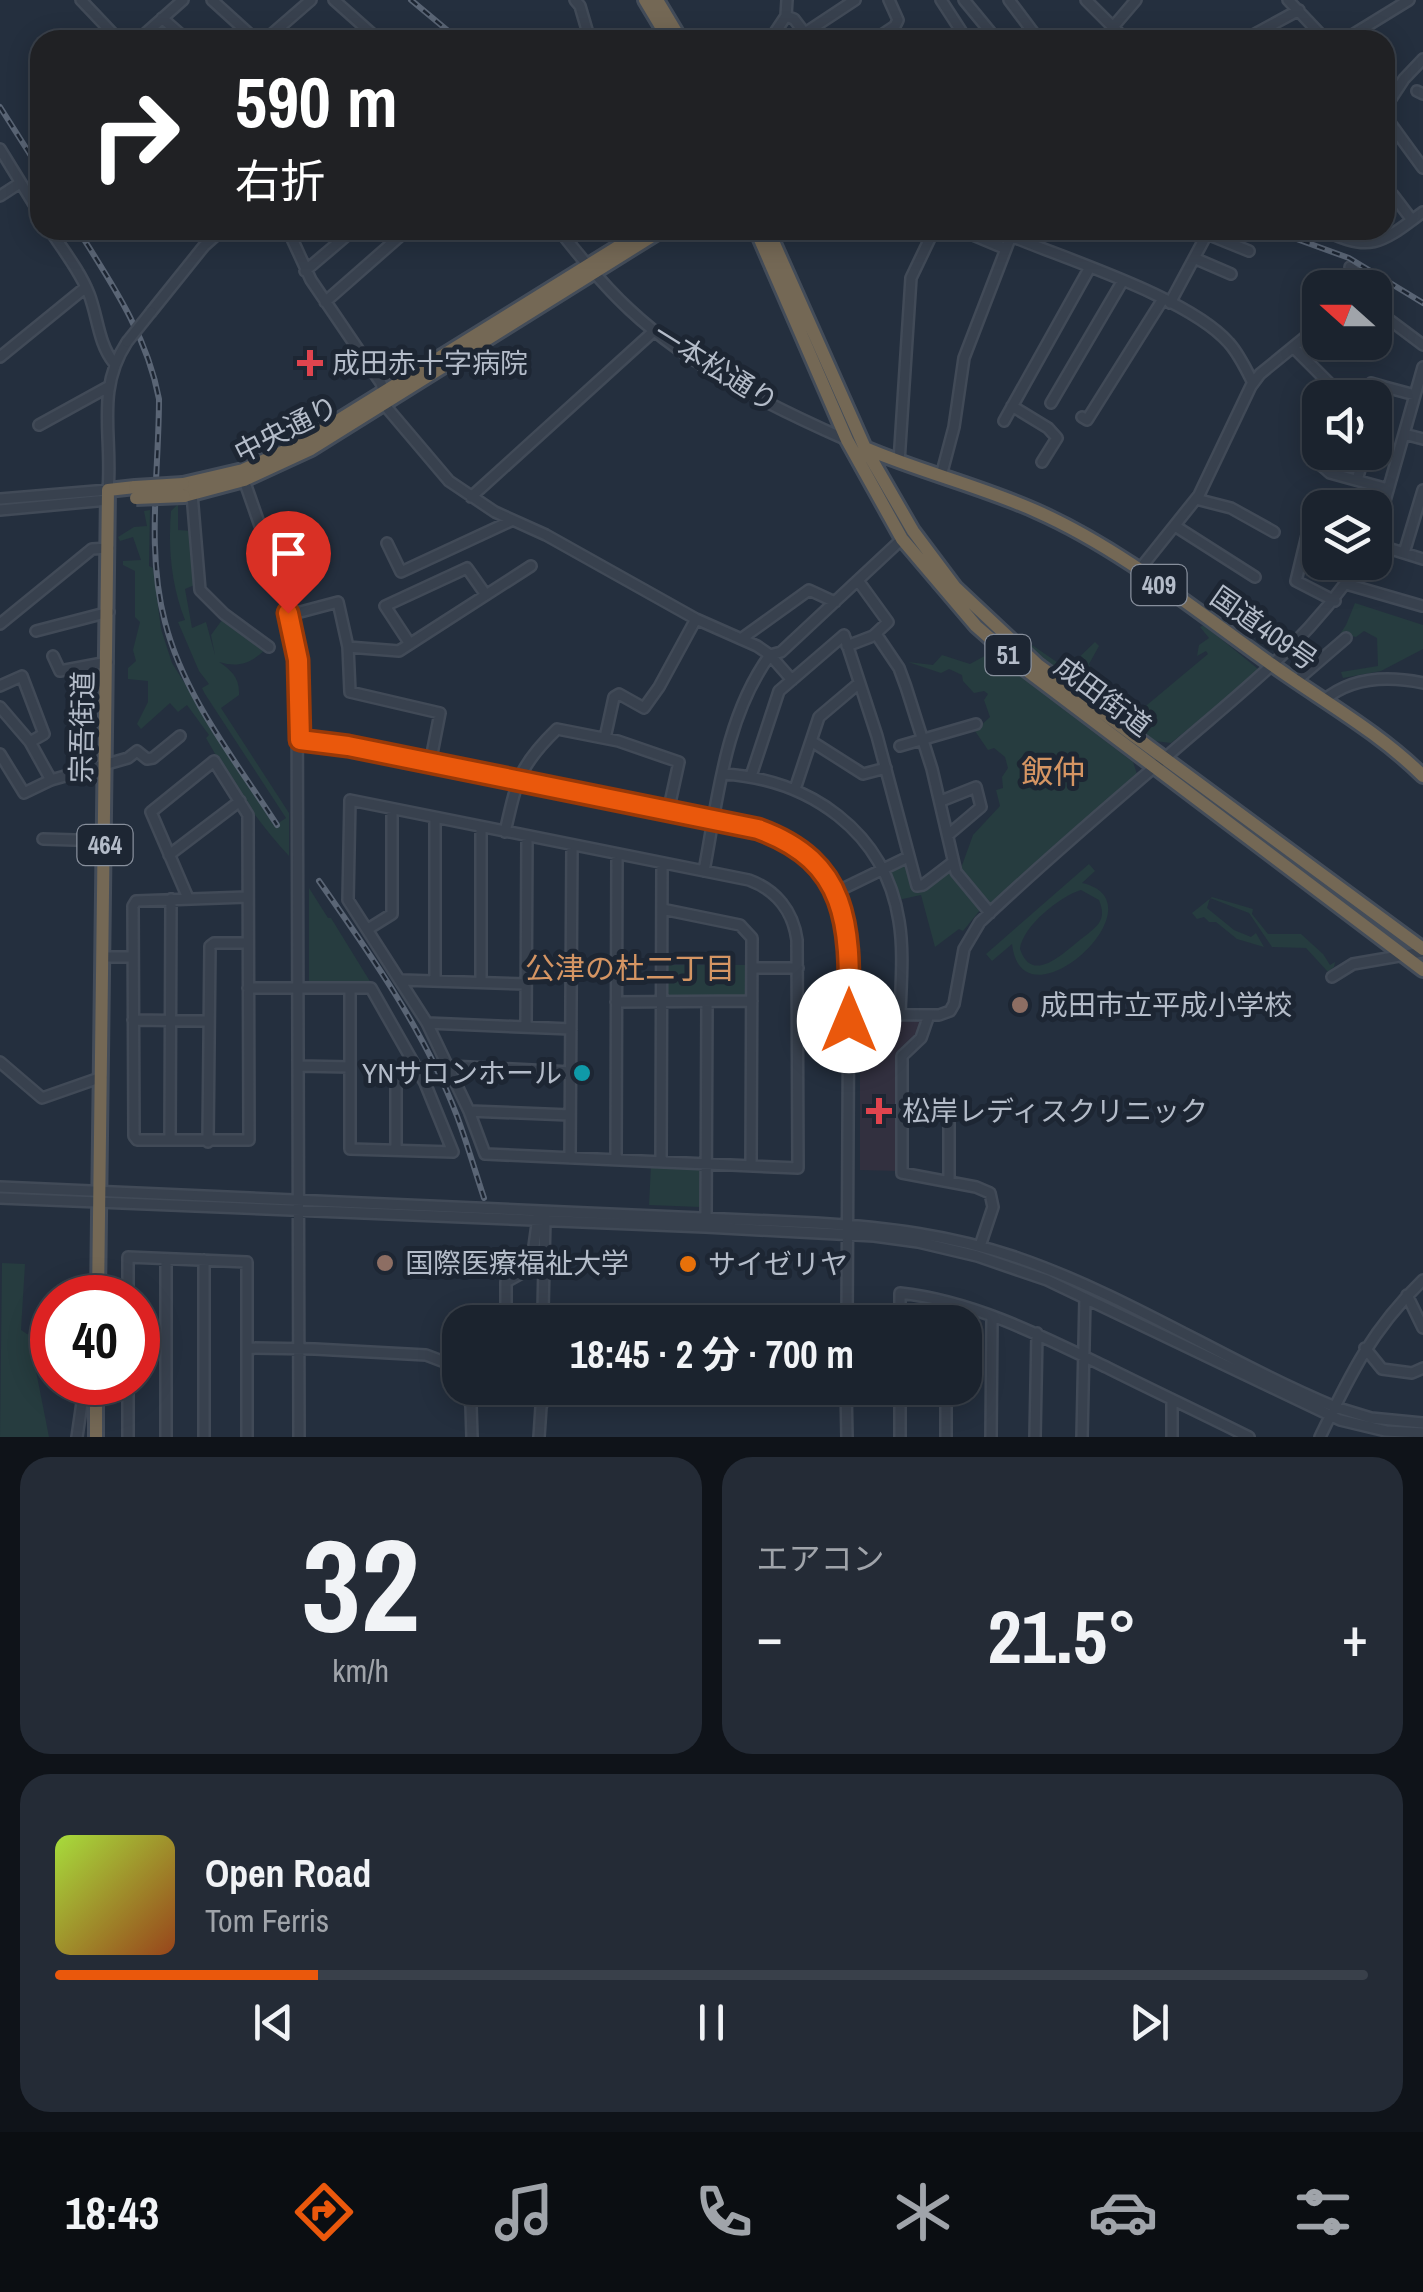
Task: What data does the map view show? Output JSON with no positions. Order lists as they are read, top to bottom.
{
  "streets": {
    "highway": [
      "中央通り",
      "409",
      "国道409号",
      "51",
      "成田街道",
      "宗吾街道",
      "464"
    ],
    "street": ["一本松通り"]
  },
  "crossings": [
    ["一本松通り", "中央通り"],
    ["一本松通り", "国道409号"],
    ["一本松通り", "成田街道"],
    ["中央通り", "宗吾街道"],
    ["国道409号", "成田街道"]
  ],
  "districts": ["飯仲", "公津の杜二丁目"],
  "places": {
    "health": ["成田赤十字病院", "松岸レディスクリニック"],
    "other": [
      "成田市立平成小学校",
      "YNサロンホール",
      "国際医療福祉大学",
      "サイゼリヤ"
    ]
  },
  "north": "left",
  "page": {
    "turn": ["590 m", "右折"],
    "limit": "40",
    "trip": "18:45 · 2 分 · 700 m",
    "tile": [
      ["32", "km/h"],
      "エアコン"
    ],
    "heat": ["−", "21.5°", "+"],
    "song": ["Open Road", "Tom Ferris"],
    "tabs": "18:43"
  }
}
